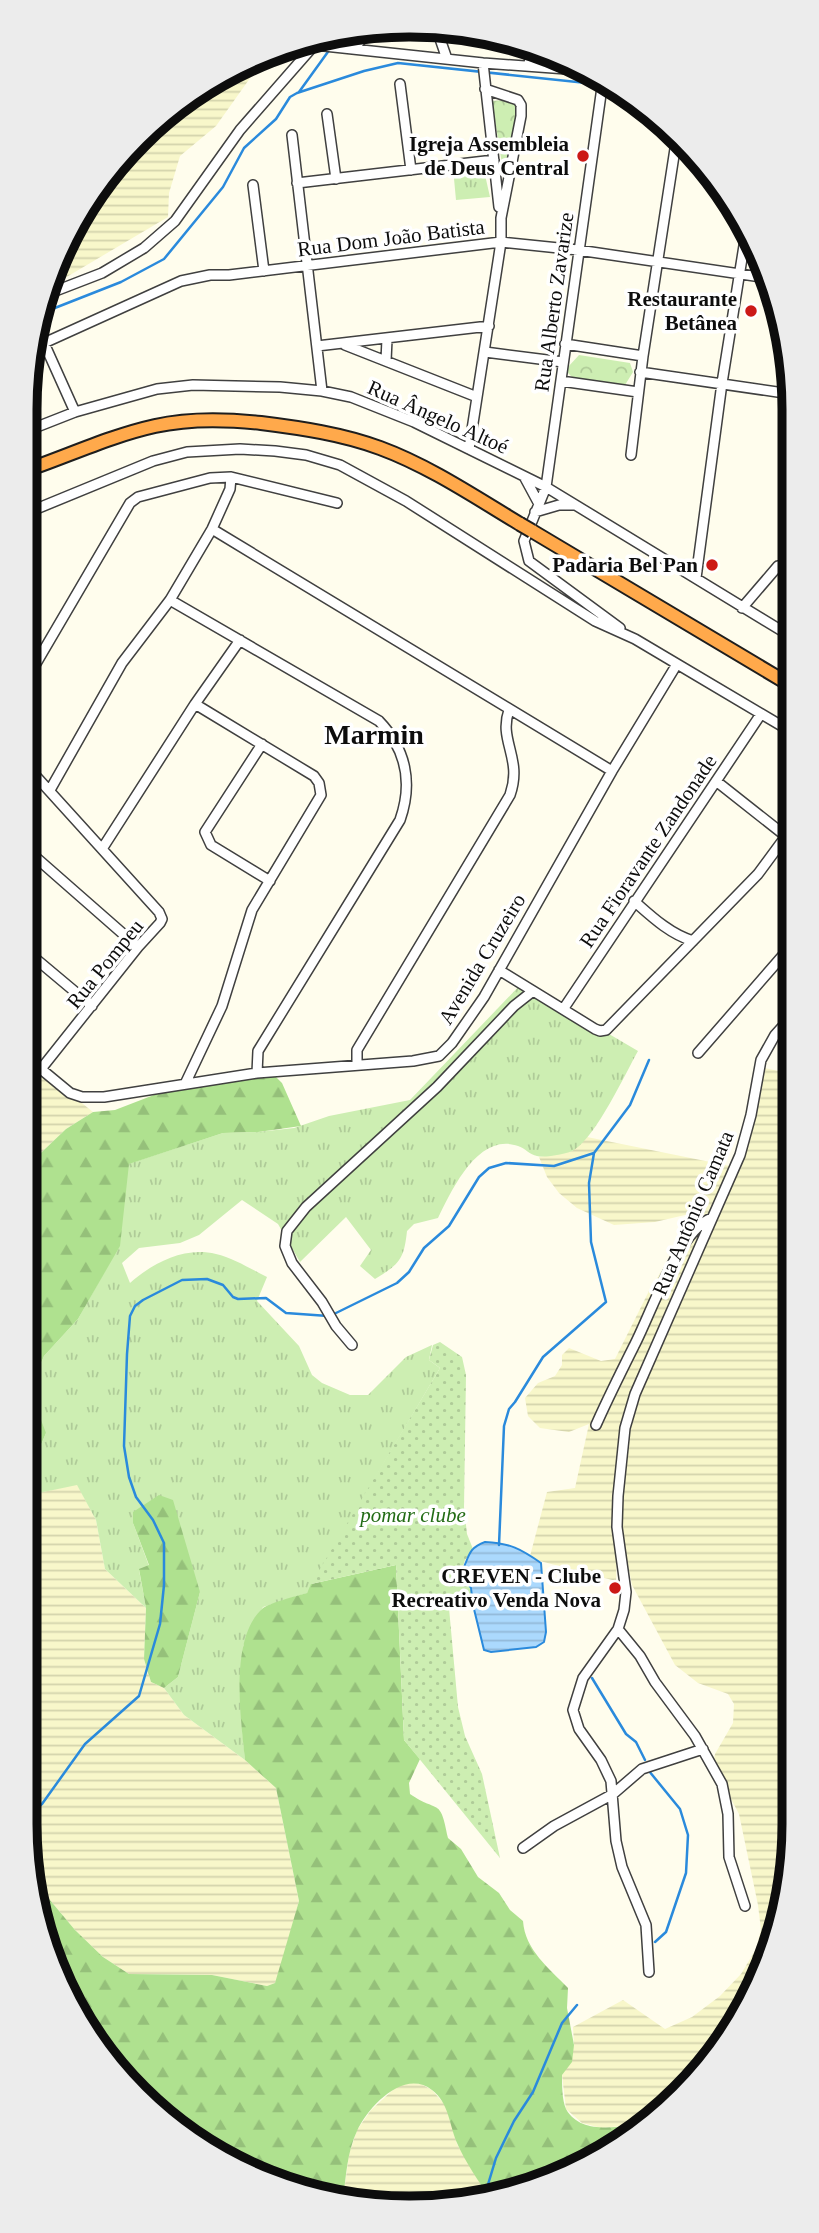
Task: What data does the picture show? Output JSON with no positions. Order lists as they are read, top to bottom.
{
  "streets": {
    "street": [
      "Rua Dom João Batista",
      "Rua Alberto Zavarize",
      "Rua Ângelo Altoé",
      "Rua Fioravante Zandonade",
      "Avenida Cruzeiro",
      "Rua Pompeu",
      "Rua Antônio Camata"
    ]
  },
  "crossings": [
    ["Rua Dom João Batista", "Rua Alberto Zavarize"],
    ["Rua Alberto Zavarize", "Rua Ângelo Altoé"],
    ["Avenida Cruzeiro", "Rua Pompeu"]
  ],
  "districts": ["Marmin"],
  "parks": ["pomar clube"],
  "places": [
    "Igreja Assembleia de Deus Central",
    "Restaurante Betânea",
    "Padaria Bel Pan",
    "CREVEN - Clube Recreativo Venda Nova"
  ]
}
